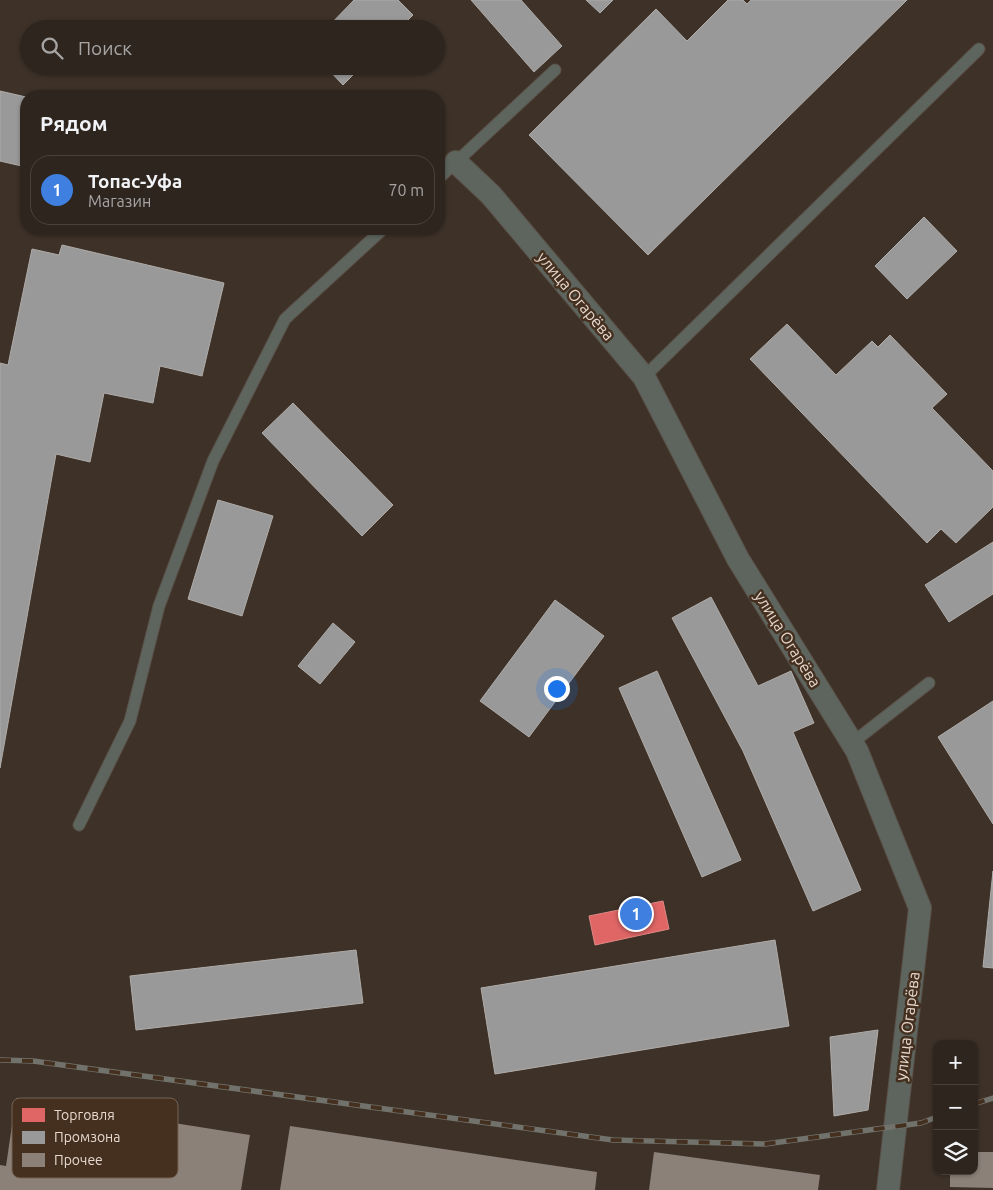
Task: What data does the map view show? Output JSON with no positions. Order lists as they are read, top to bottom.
{
  "streets": {
    "street": ["улица Огарёва"]
  },
  "legend": ["Торговля", "Промзона", "Прочее"],
  "page": {
    "search": "Поиск",
    "heading": "Рядом",
    "list": [
      {
        "mark": "1",
        "name": "Топас-Уфа",
        "note": "Магазин",
        "value": "70 m"
      }
    ],
    "pins": "1",
    "map_buttons": ["+", "−"]
  }
}
